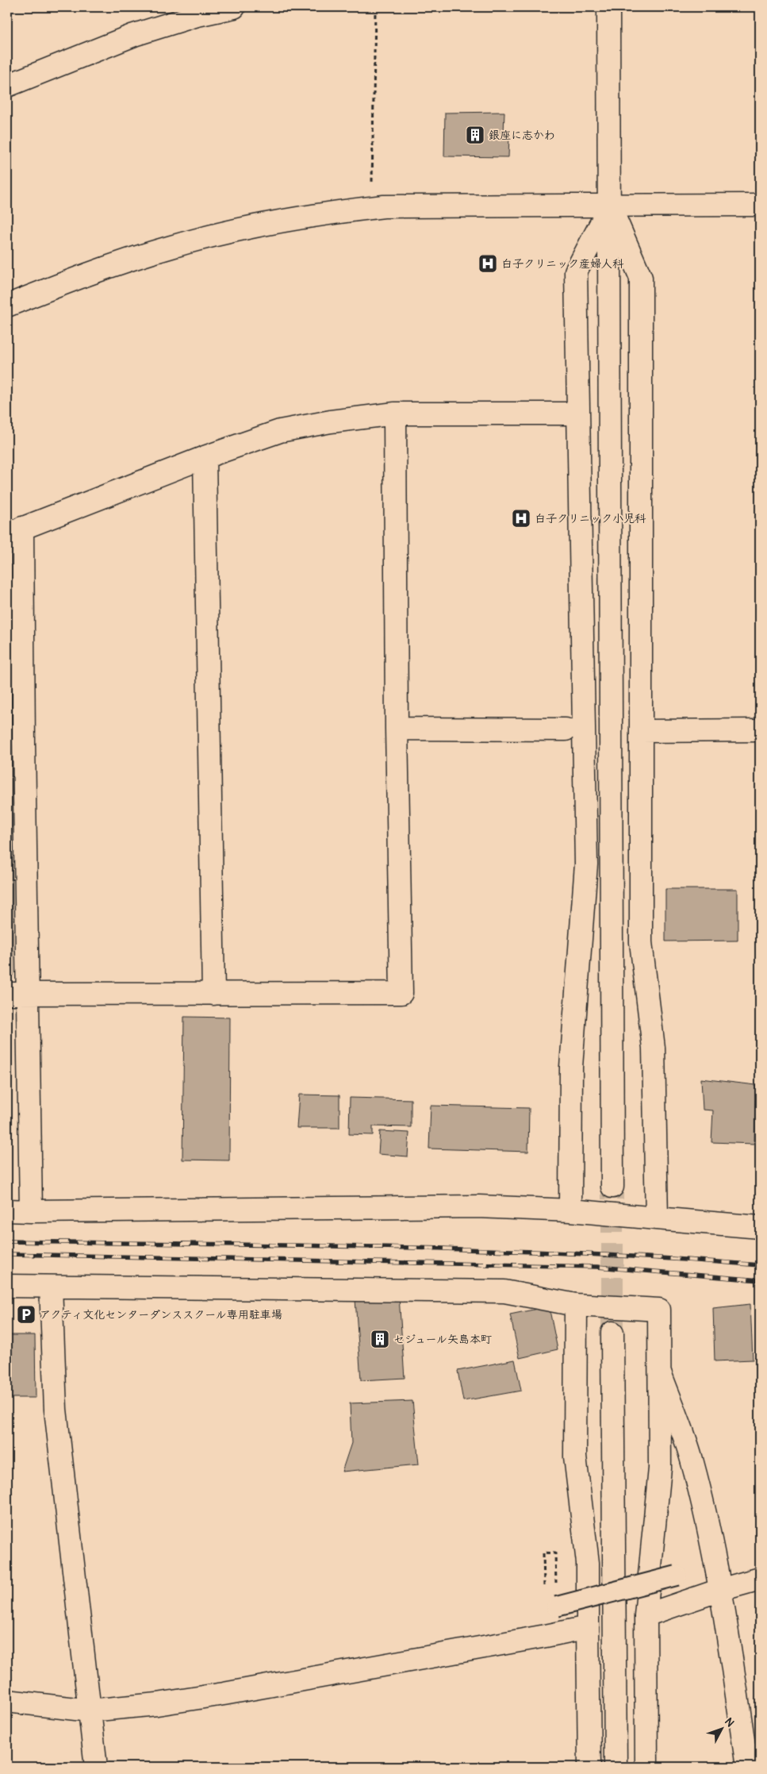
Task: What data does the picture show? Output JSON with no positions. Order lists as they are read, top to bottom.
{
  "places": {
    "building": ["銀座に志かわ", "セジュール矢島本町"],
    "hospital": ["白子クリニック産婦人科", "白子クリニック小児科"],
    "parking": ["アクティ文化センターダンススクール専用駐車場"]
  },
  "north": "top right"
}
